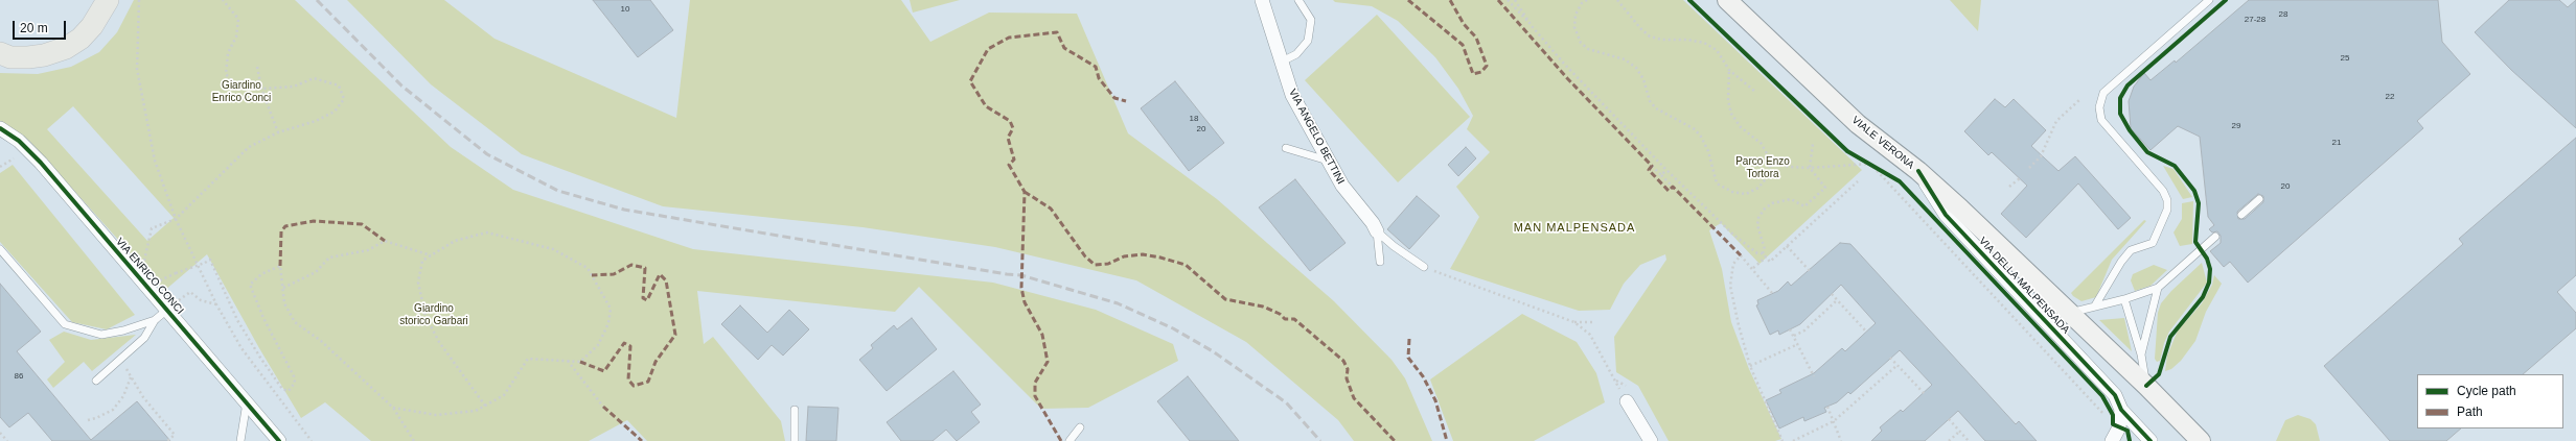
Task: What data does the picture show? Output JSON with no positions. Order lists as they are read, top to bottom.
{
  "streets": {
    "main road": ["VIALE VERONA"],
    "street": ["VIA ANGELO BETTINI", "VIA ENRICO CONCI", "VIA DELLA MALPENSADA"]
  },
  "crossings": [
    ["VIALE VERONA", "VIA DELLA MALPENSADA"]
  ],
  "districts": ["MAN MALPENSADA"],
  "parks": ["Giardino Enrico Conci", "Parco Enzo Tortora", "Giardino storico Garbari"],
  "house_numbers": [
    "10",
    "28",
    "27-28",
    "25",
    "22",
    "18",
    "29",
    "20",
    "21",
    "20",
    "86"
  ],
  "legend": ["Cycle path", "Path"],
  "scale_bar": "20 m"
}
